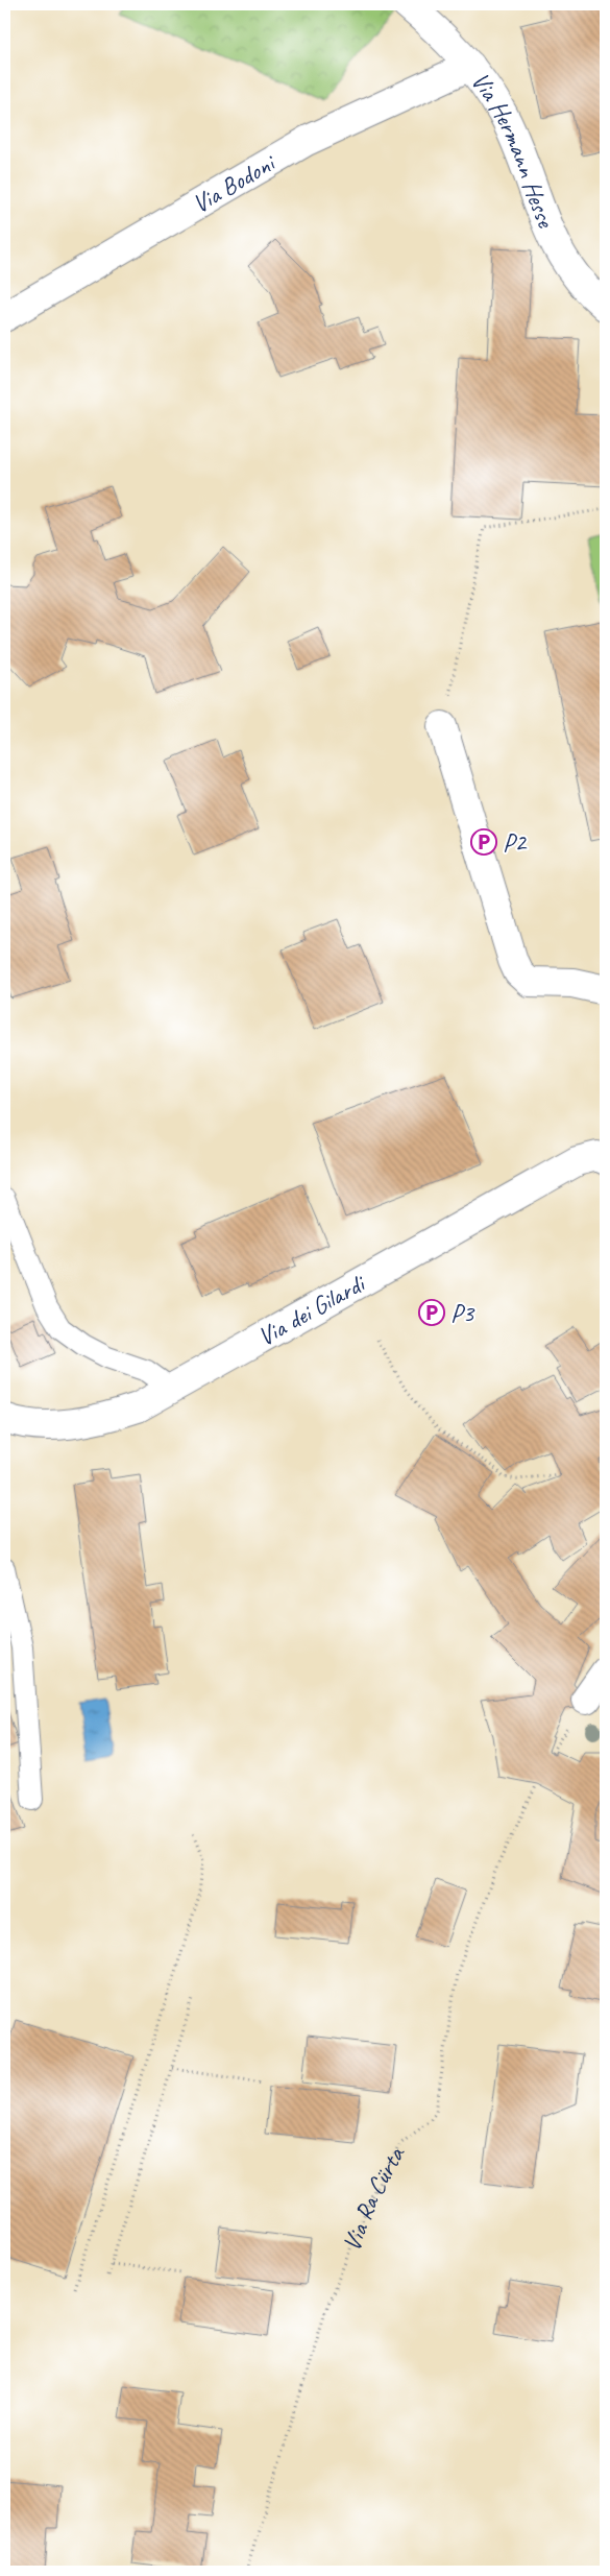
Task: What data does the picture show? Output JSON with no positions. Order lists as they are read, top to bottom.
{
  "streets": {
    "street": ["Via Hermann Hesse", "Via Bodoni", "Via dei Gilardi"],
    "path": ["Via Ra Cürta"]
  },
  "crossings": [
    ["Via Hermann Hesse", "Via Bodoni"]
  ],
  "places": {
    "parking": ["P2", "P3"]
  }
}
